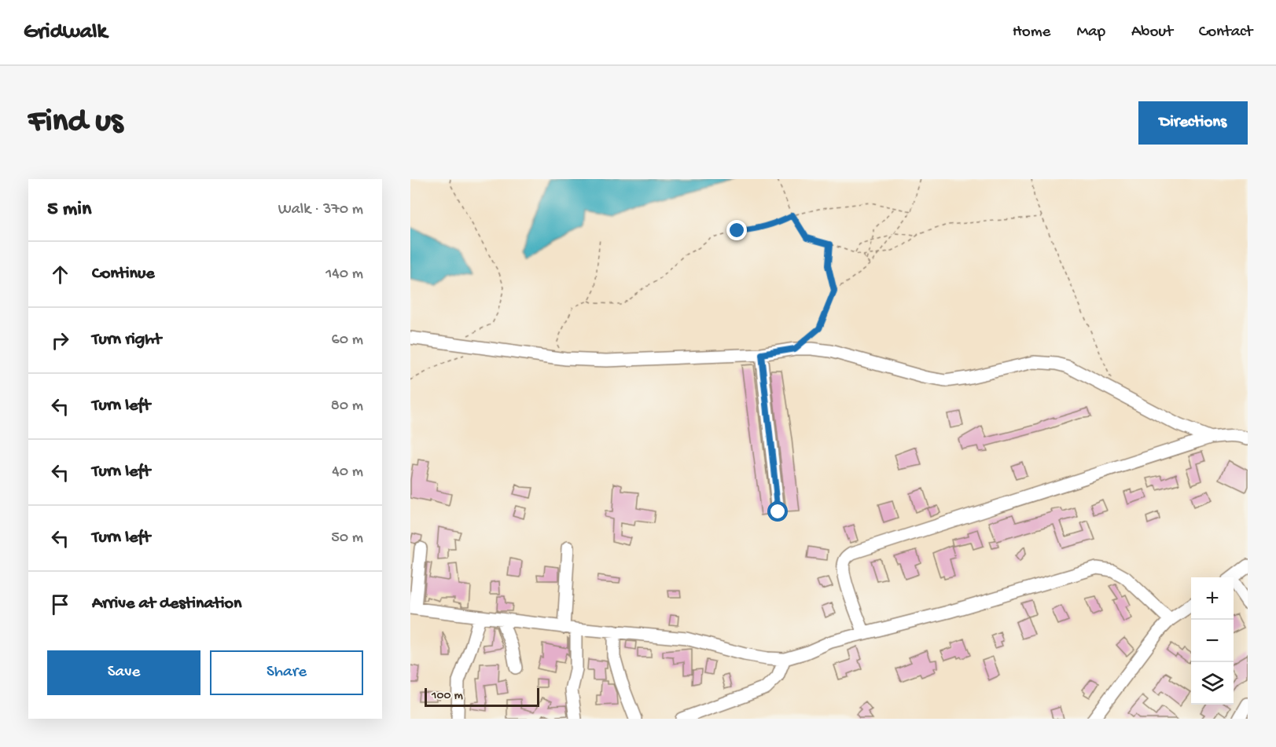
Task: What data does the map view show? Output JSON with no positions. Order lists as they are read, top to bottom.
{
  "scale_bar": "100 m",
  "page": {
    "header": "Gridwalk",
    "nav": [
      "Home",
      "Map",
      "About",
      "Contact"
    ],
    "buttons": [
      "Directions",
      ["Save", "Share"]
    ],
    "title": "Find us",
    "heading": ["5 min", "Walk · 370 m"],
    "list": [
      ["Continue", "140 m"],
      ["Turn right", "60 m"],
      ["Turn left", "80 m"],
      ["Turn left", "40 m"],
      ["Turn left", "50 m"],
      "Arrive at destination"
    ],
    "map_buttons": ["+", "−"],
    "scale": "100 m"
  }
}
